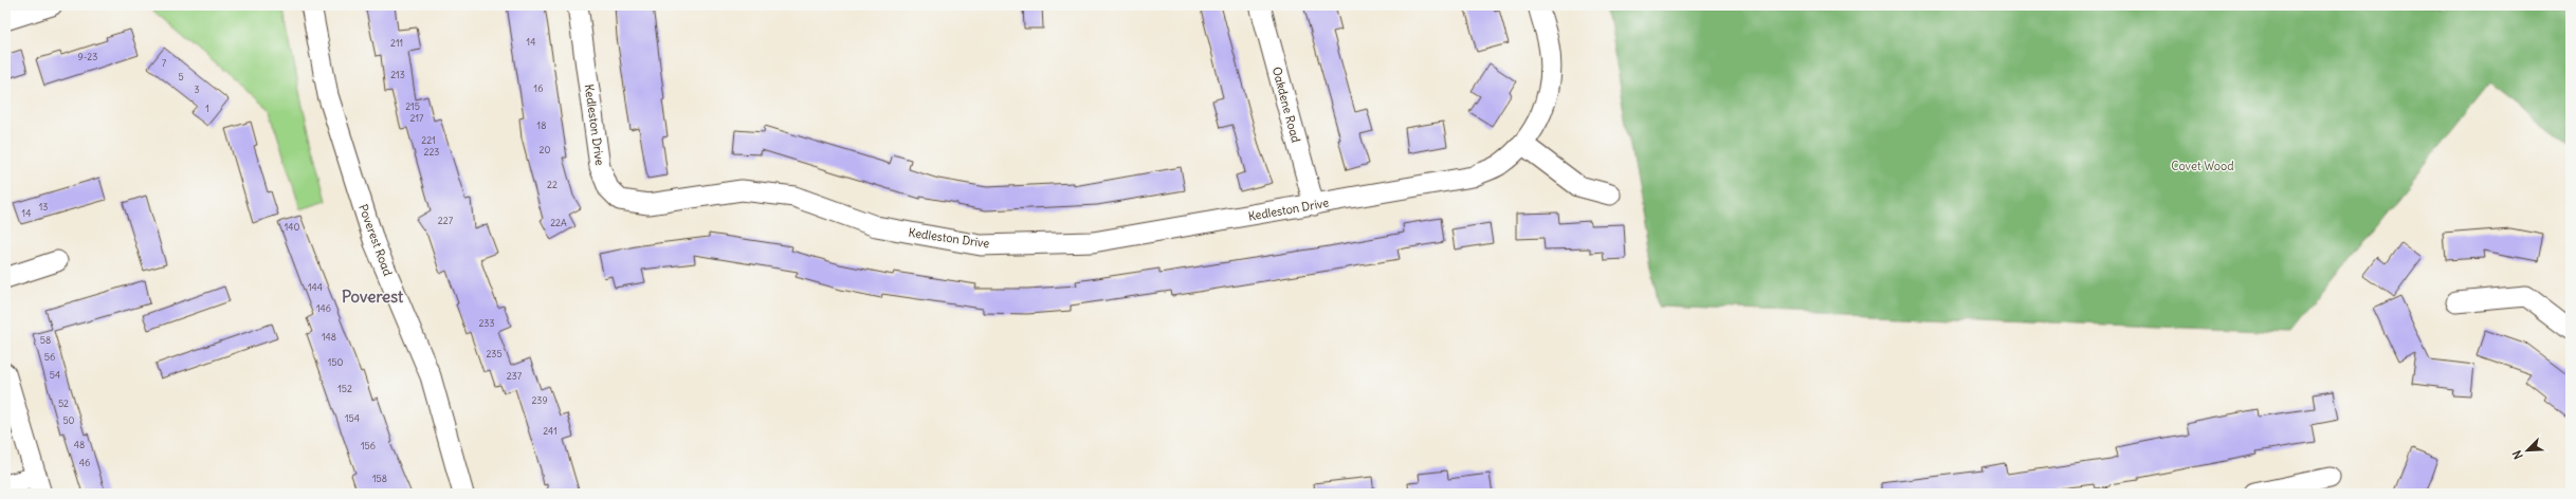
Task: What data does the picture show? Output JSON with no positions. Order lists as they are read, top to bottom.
{
  "streets": {
    "street": ["Oakdene Road", "Kedleston Drive", "Poverest Road"]
  },
  "crossings": [
    ["Oakdene Road", "Kedleston Drive"]
  ],
  "districts": ["Poverest"],
  "parks": ["Covet Wood"],
  "house_numbers": [
    "14",
    "211",
    "9-23",
    "7",
    "213",
    "5",
    "16",
    "3",
    "215",
    "1",
    "217",
    "18",
    "221",
    "20",
    "223",
    "22",
    "13",
    "14",
    "227",
    "22A",
    "140",
    "144",
    "146",
    "233",
    "148",
    "58",
    "235",
    "56",
    "150",
    "54",
    "237",
    "152",
    "239",
    "52",
    "154",
    "50",
    "241",
    "48",
    "156",
    "46",
    "158"
  ],
  "north": "bottom left"
}
